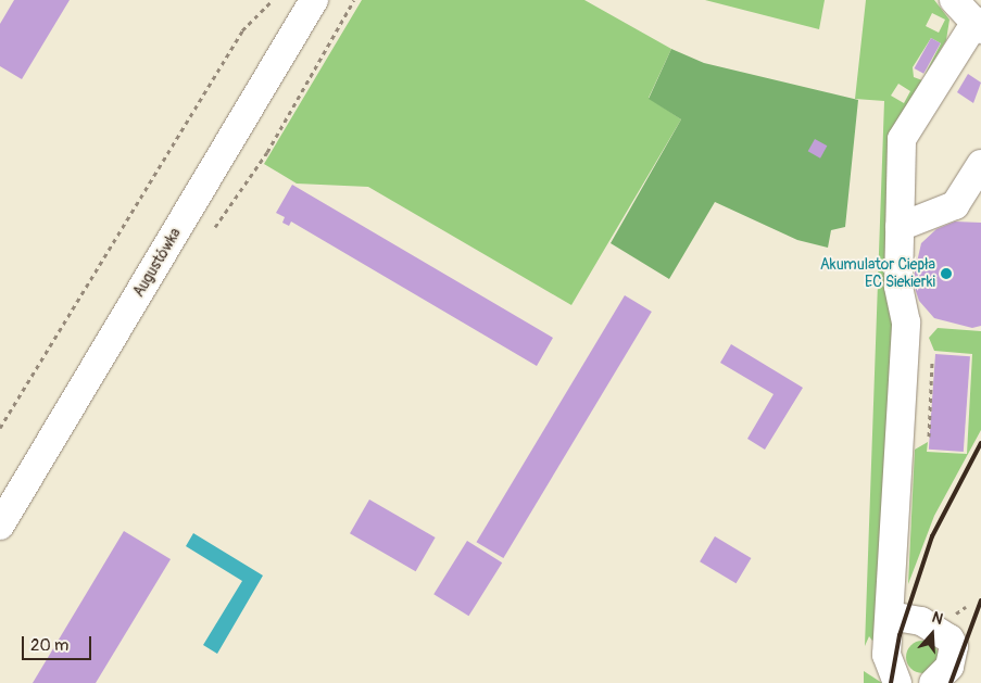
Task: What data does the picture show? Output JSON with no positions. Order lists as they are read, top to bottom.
{
  "streets": {
    "street": ["Augustówka"]
  },
  "places": ["Akumulator Ciepła EC Siekierki"],
  "scale_bar": "20 m",
  "north": "top"
}
